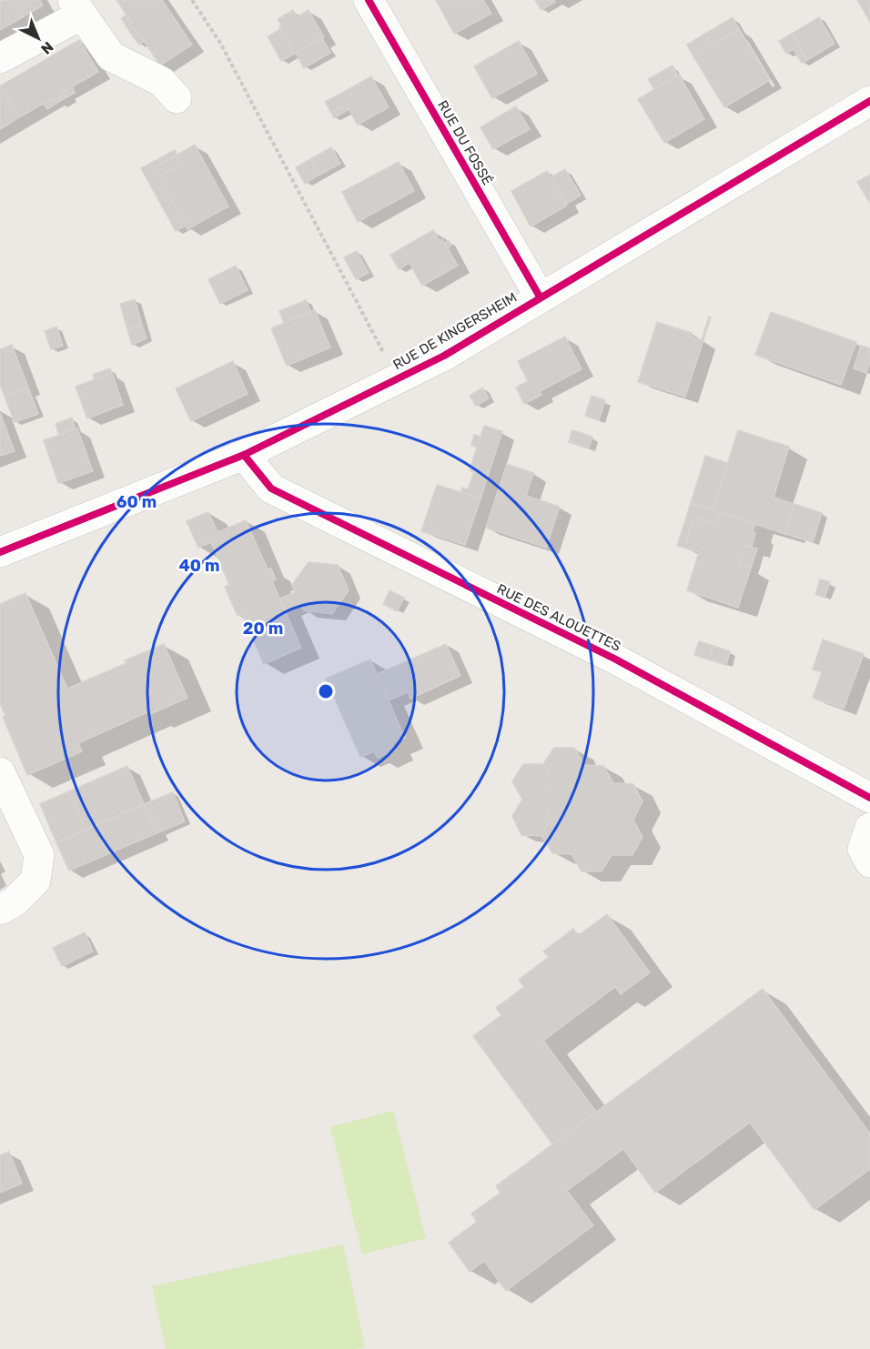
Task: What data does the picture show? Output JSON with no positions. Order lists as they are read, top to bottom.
{
  "streets": {
    "street": ["RUE DU FOSSÉ", "RUE DE KINGERSHEIM", "RUE DES ALOUETTES"]
  },
  "crossings": [
    ["RUE DU FOSSÉ", "RUE DE KINGERSHEIM"],
    ["RUE DE KINGERSHEIM", "RUE DES ALOUETTES"]
  ],
  "north": "bottom right",
  "rings": ["60 m", "40 m", "20 m"]
}
